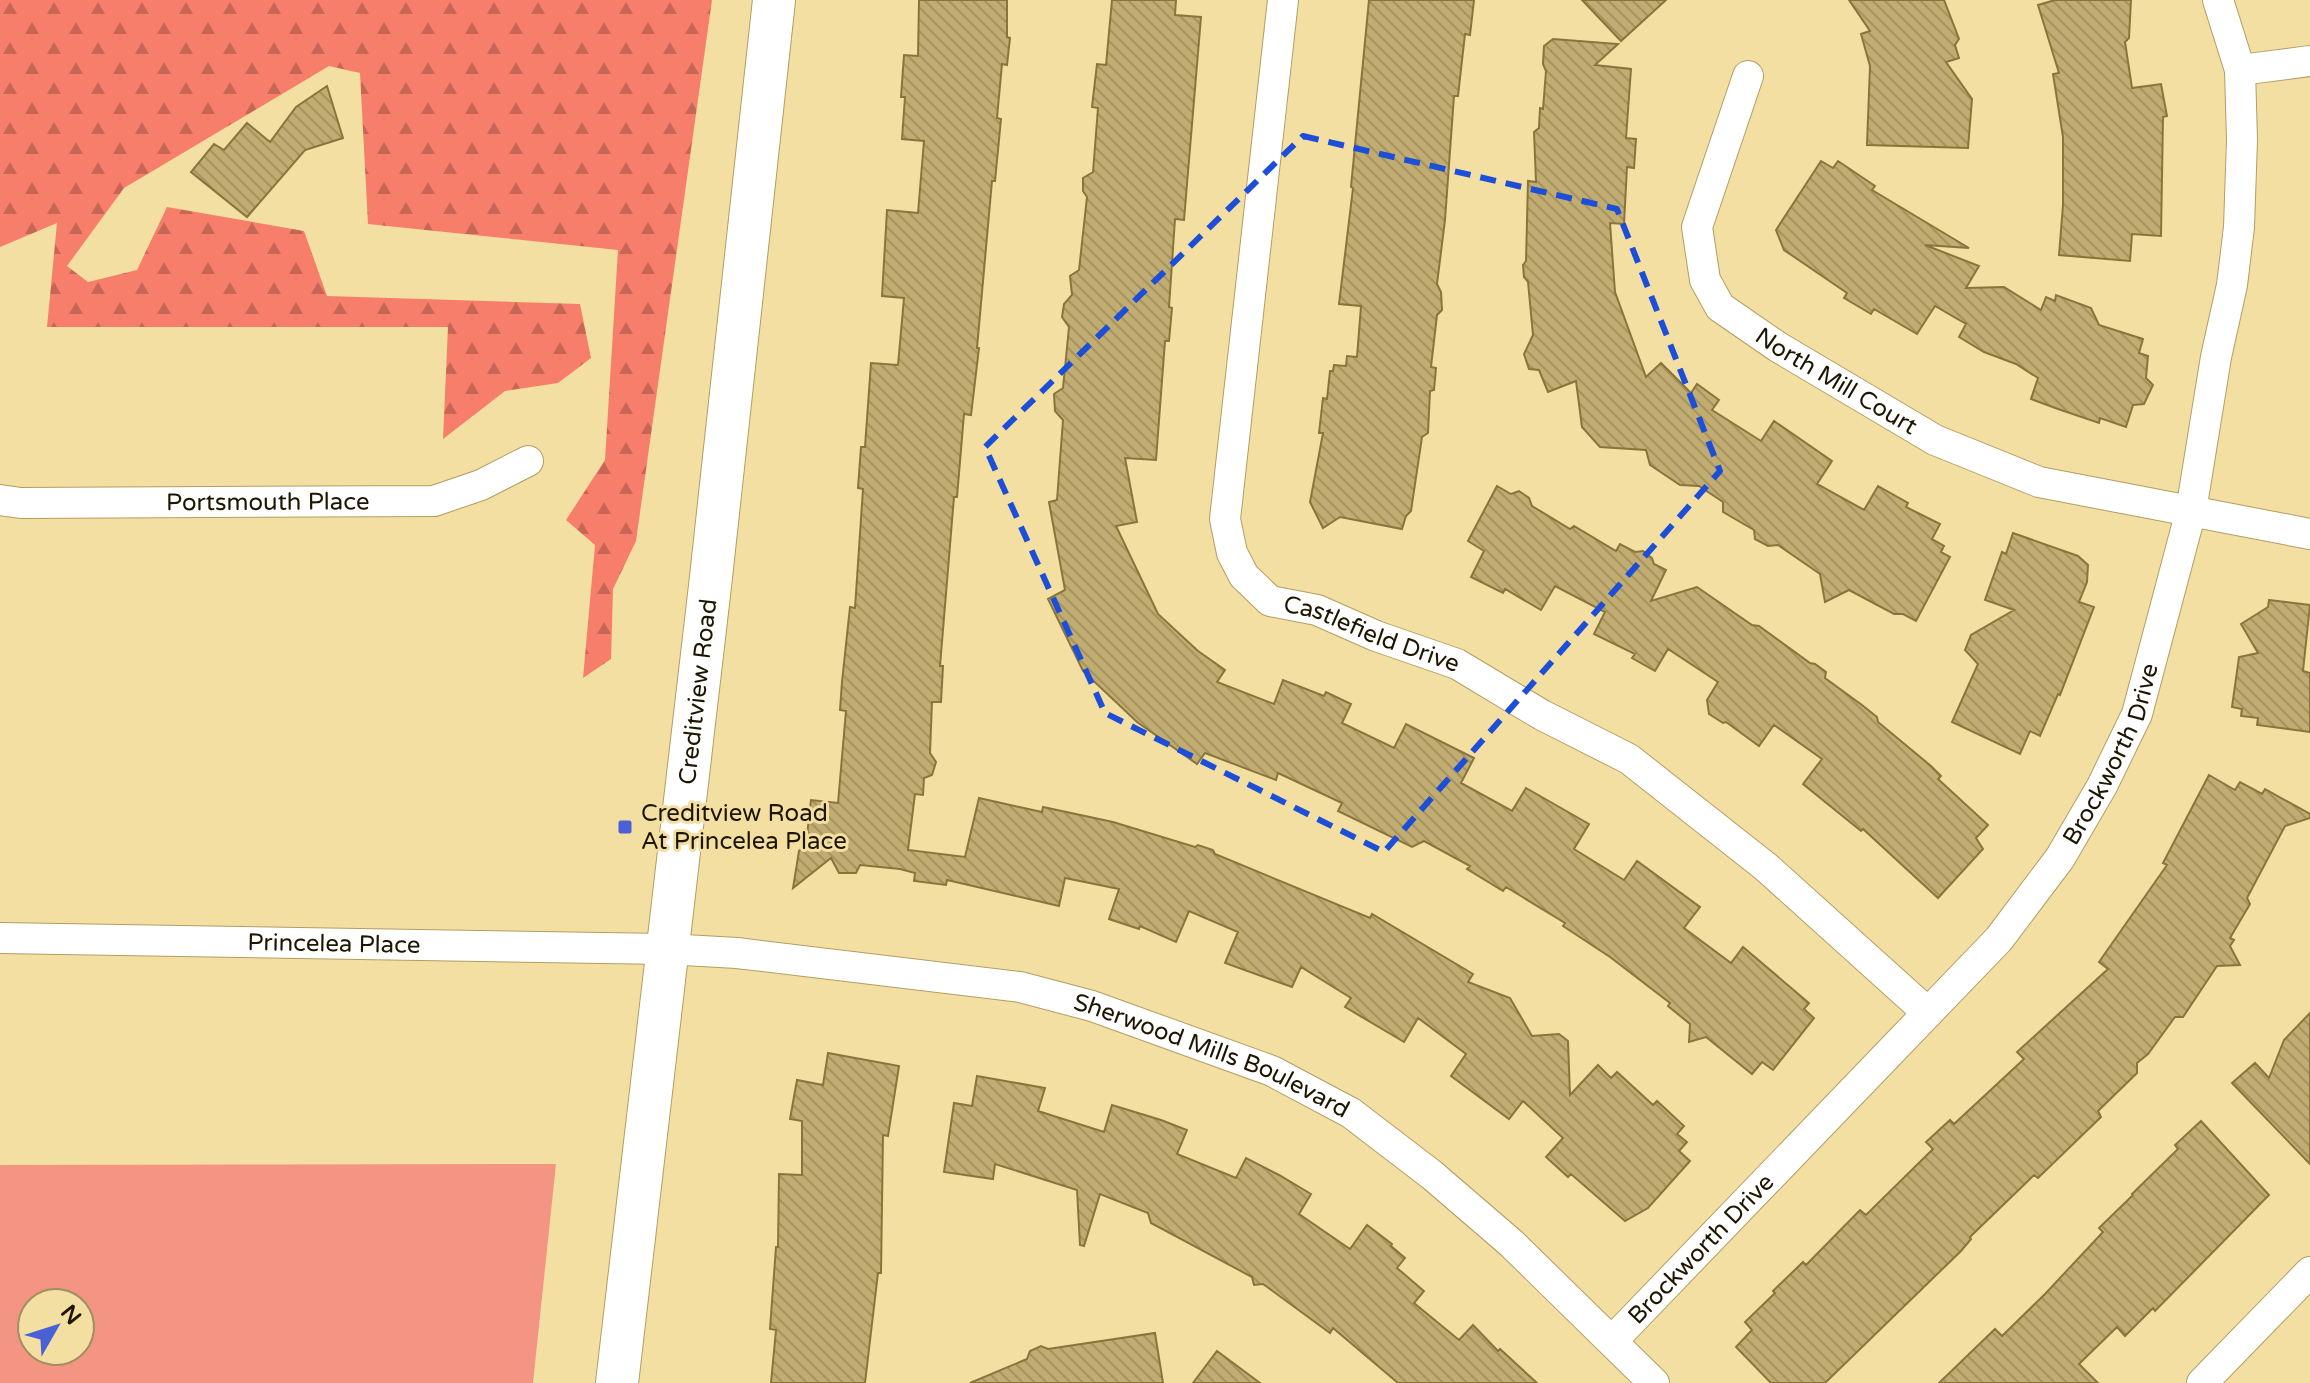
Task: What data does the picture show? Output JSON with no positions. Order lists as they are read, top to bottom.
{
  "streets": {
    "main road": ["Creditview Road"],
    "street": [
      "North Mill Court",
      "Portsmouth Place",
      "Castlefield Drive",
      "Brockworth Drive",
      "Princelea Place",
      "Sherwood Mills Boulevard"
    ]
  },
  "crossings": [
    ["North Mill Court", "Brockworth Drive"],
    ["Castlefield Drive", "Brockworth Drive"],
    ["Creditview Road", "Princelea Place"],
    ["Creditview Road", "Sherwood Mills Boulevard"],
    ["Brockworth Drive", "Sherwood Mills Boulevard"],
    ["Princelea Place", "Sherwood Mills Boulevard"]
  ],
  "places": {
    "transit": ["Creditview Road At Princelea Place"]
  },
  "north": "top right"
}
